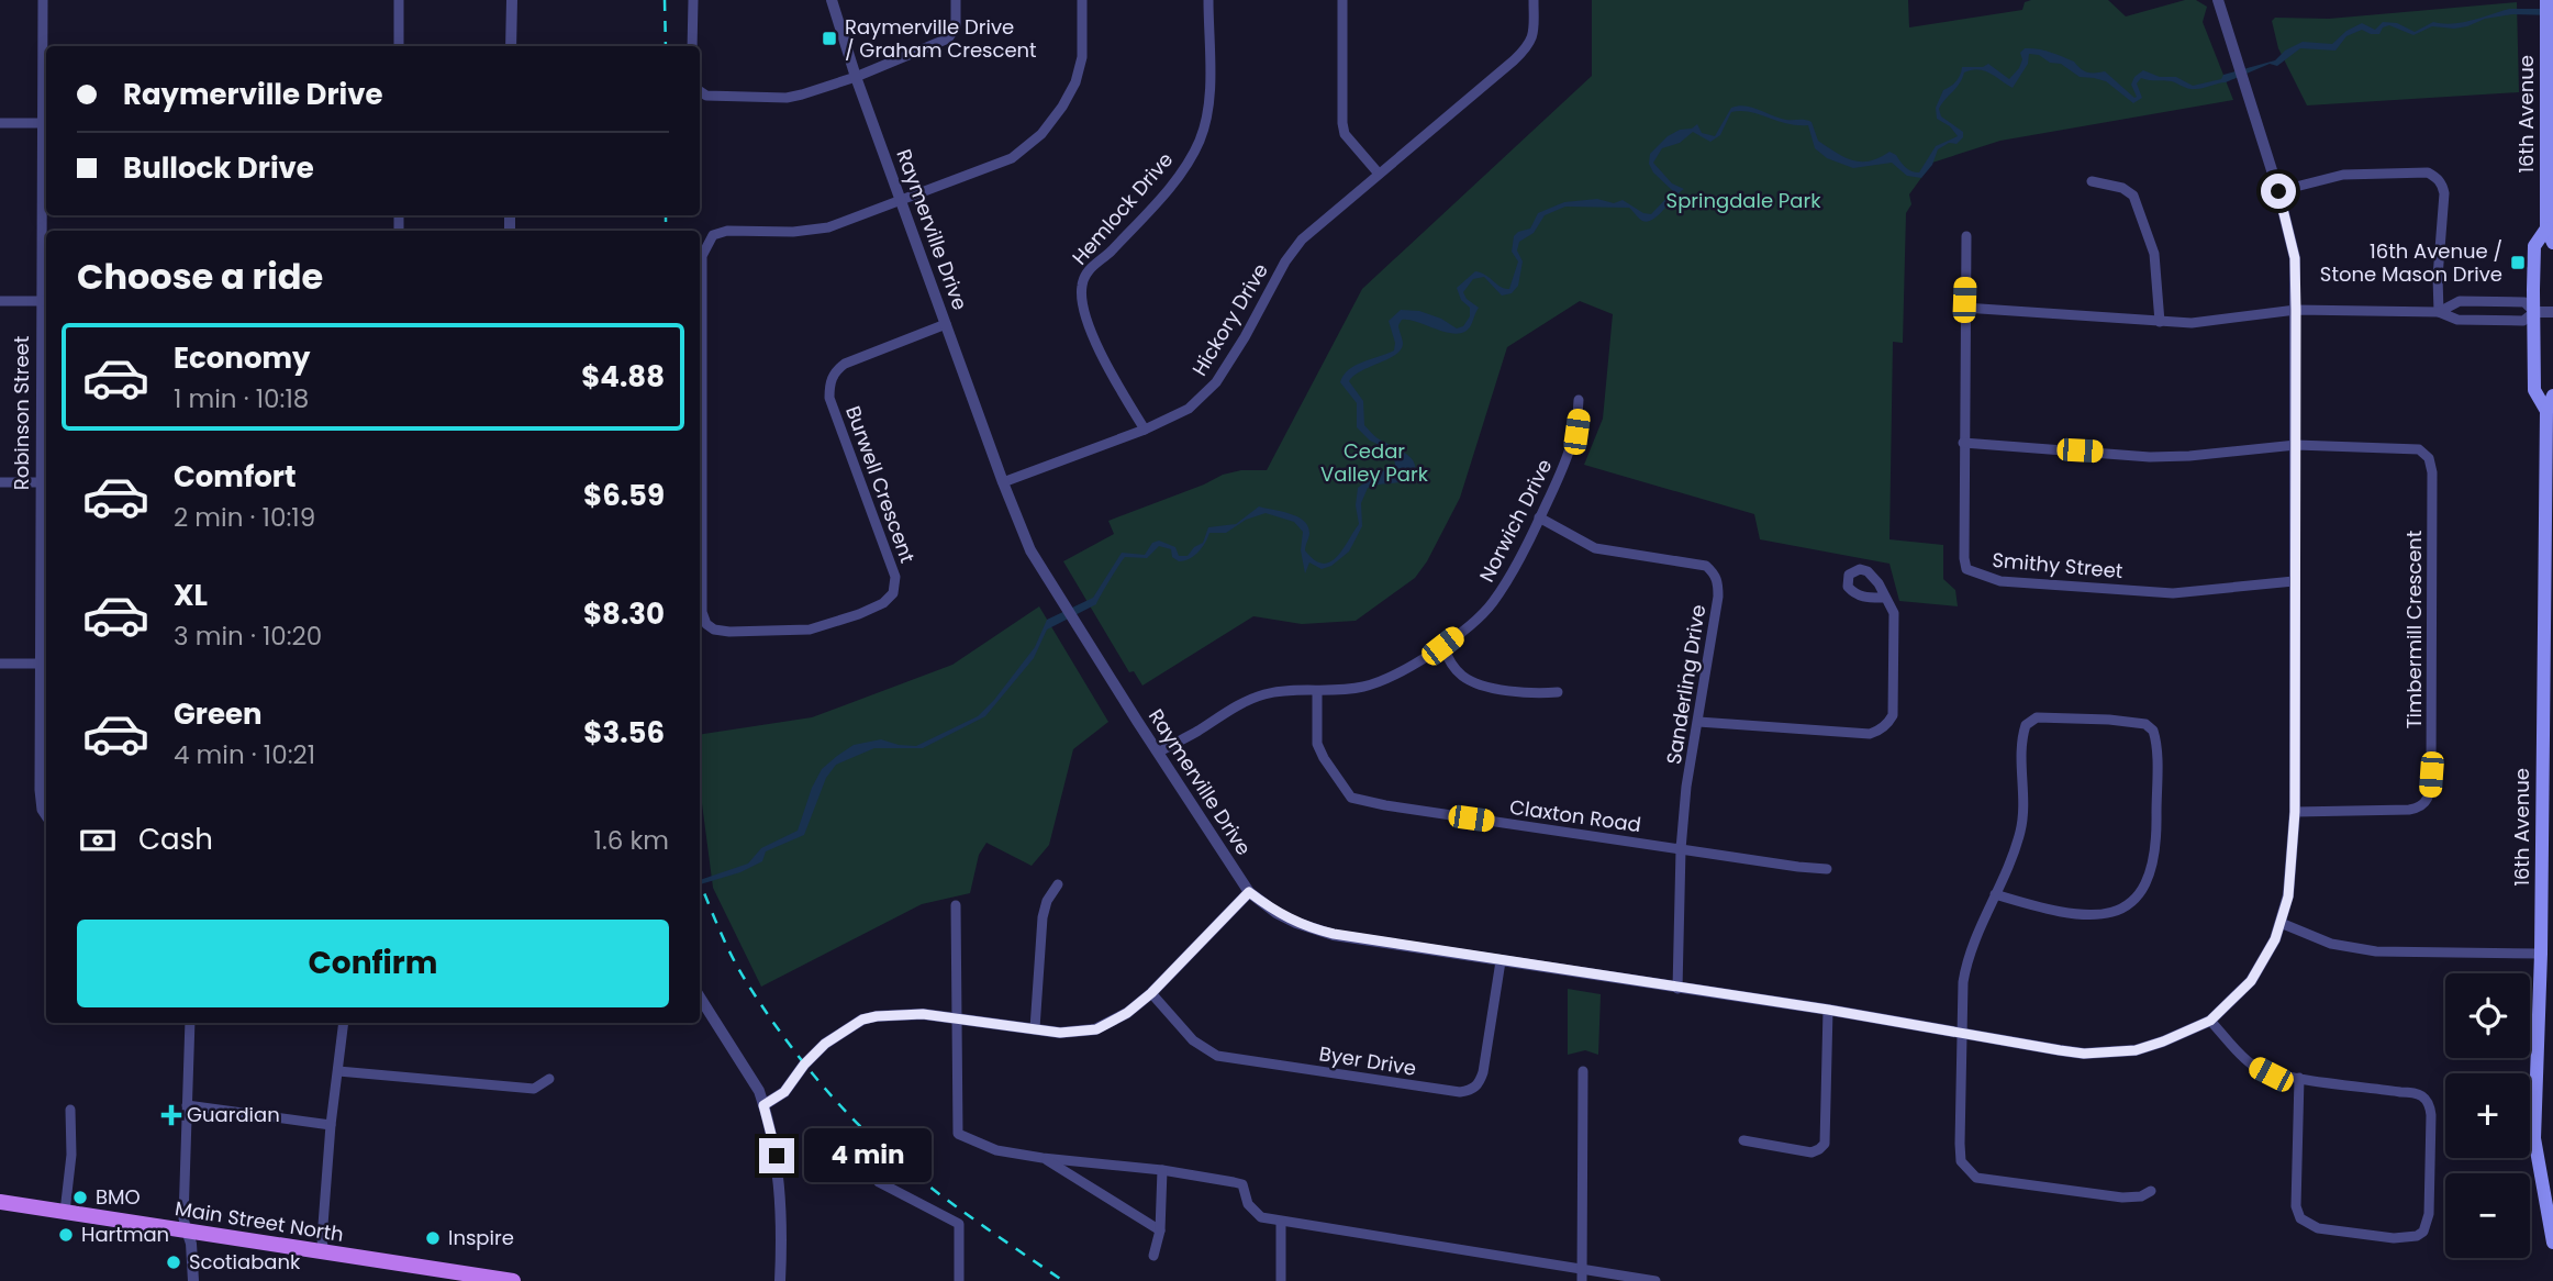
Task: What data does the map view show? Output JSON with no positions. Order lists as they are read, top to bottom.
{
  "streets": {
    "main road": ["16th Avenue", "Main Street North"],
    "street": [
      "Hemlock Drive",
      "Raymerville Drive",
      "Hickory Drive",
      "Robinson Street",
      "Burwell Crescent",
      "Norwich Drive",
      "Smithy Street",
      "Timbermill Crescent",
      "Sanderling Drive",
      "Claxton Road",
      "Byer Drive"
    ]
  },
  "crossings": [
    ["Hemlock Drive", "Hickory Drive"],
    ["Raymerville Drive", "Hickory Drive"],
    ["Raymerville Drive", "Burwell Crescent"],
    ["Raymerville Drive", "Norwich Drive"],
    ["Raymerville Drive", "Smithy Street"],
    ["Raymerville Drive", "Timbermill Crescent"],
    ["Raymerville Drive", "Sanderling Drive"],
    ["Raymerville Drive", "Byer Drive"],
    ["Norwich Drive", "Sanderling Drive"],
    ["Norwich Drive", "Claxton Road"],
    ["Sanderling Drive", "Claxton Road"]
  ],
  "parks": ["Springdale Park", "Cedar Valley Park"],
  "places": {
    "transit": ["Raymerville Drive / Graham Crescent", "16th Avenue / Stone Mason Drive"],
    "health": ["Guardian"],
    "other": [
      "BMO",
      "Hartman",
      "Inspire",
      "Scotiabank"
    ]
  },
  "page": {
    "banner": ["Raymerville Drive", "Bullock Drive"],
    "heading": "Choose a ride",
    "list": [
      {
        "name": "Economy",
        "note": "1 min · 10:18",
        "value": "$4.88"
      },
      {
        "name": "Comfort",
        "note": "2 min · 10:19",
        "value": "$6.59"
      },
      {
        "name": "XL",
        "note": "3 min · 10:20",
        "value": "$8.30"
      },
      {
        "name": "Green",
        "note": "4 min · 10:21",
        "value": "$3.56"
      }
    ],
    "pay": ["Cash", "1.6 km"],
    "buttons": "Confirm",
    "map_buttons": ["+", "−"],
    "bubble": "4 min"
  }
}
